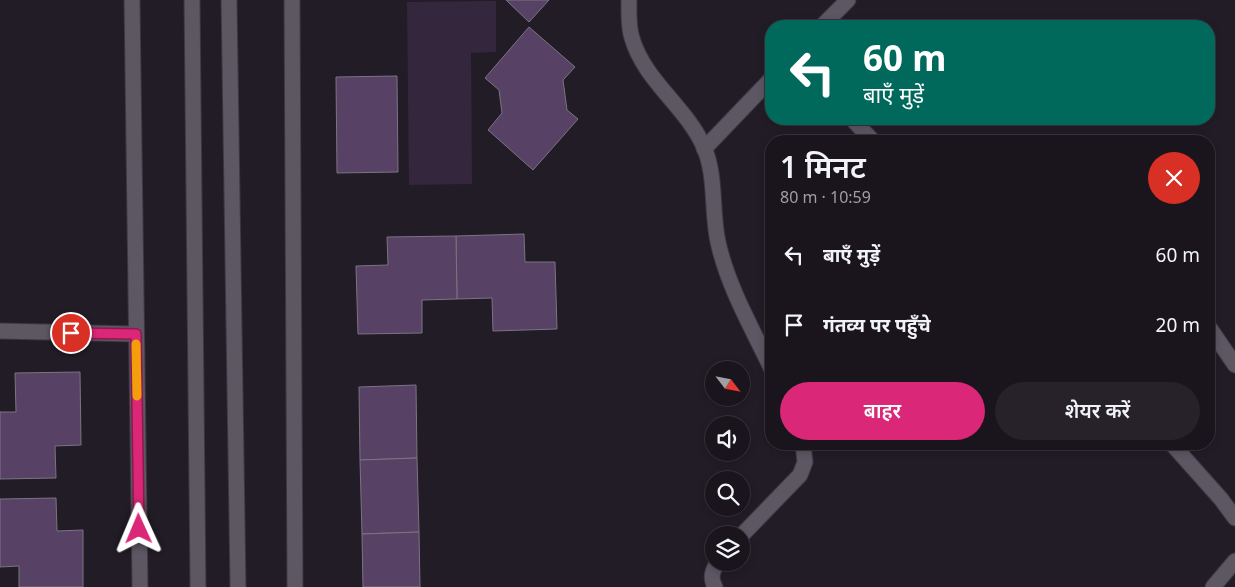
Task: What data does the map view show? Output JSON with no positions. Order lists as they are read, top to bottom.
{
  "north": "bottom right",
  "page": {
    "turn": ["60 m", "बाएँ मुड़ें"],
    "heading": ["1 मिनट", "80 m · 10:59"],
    "list": [
      {
        "name": "बाएँ मुड़ें",
        "value": "60 m"
      },
      {
        "name": "गंतव्य पर पहुँचे",
        "value": "20 m"
      }
    ],
    "buttons": ["बाहर", "शेयर करें"]
  }
}
